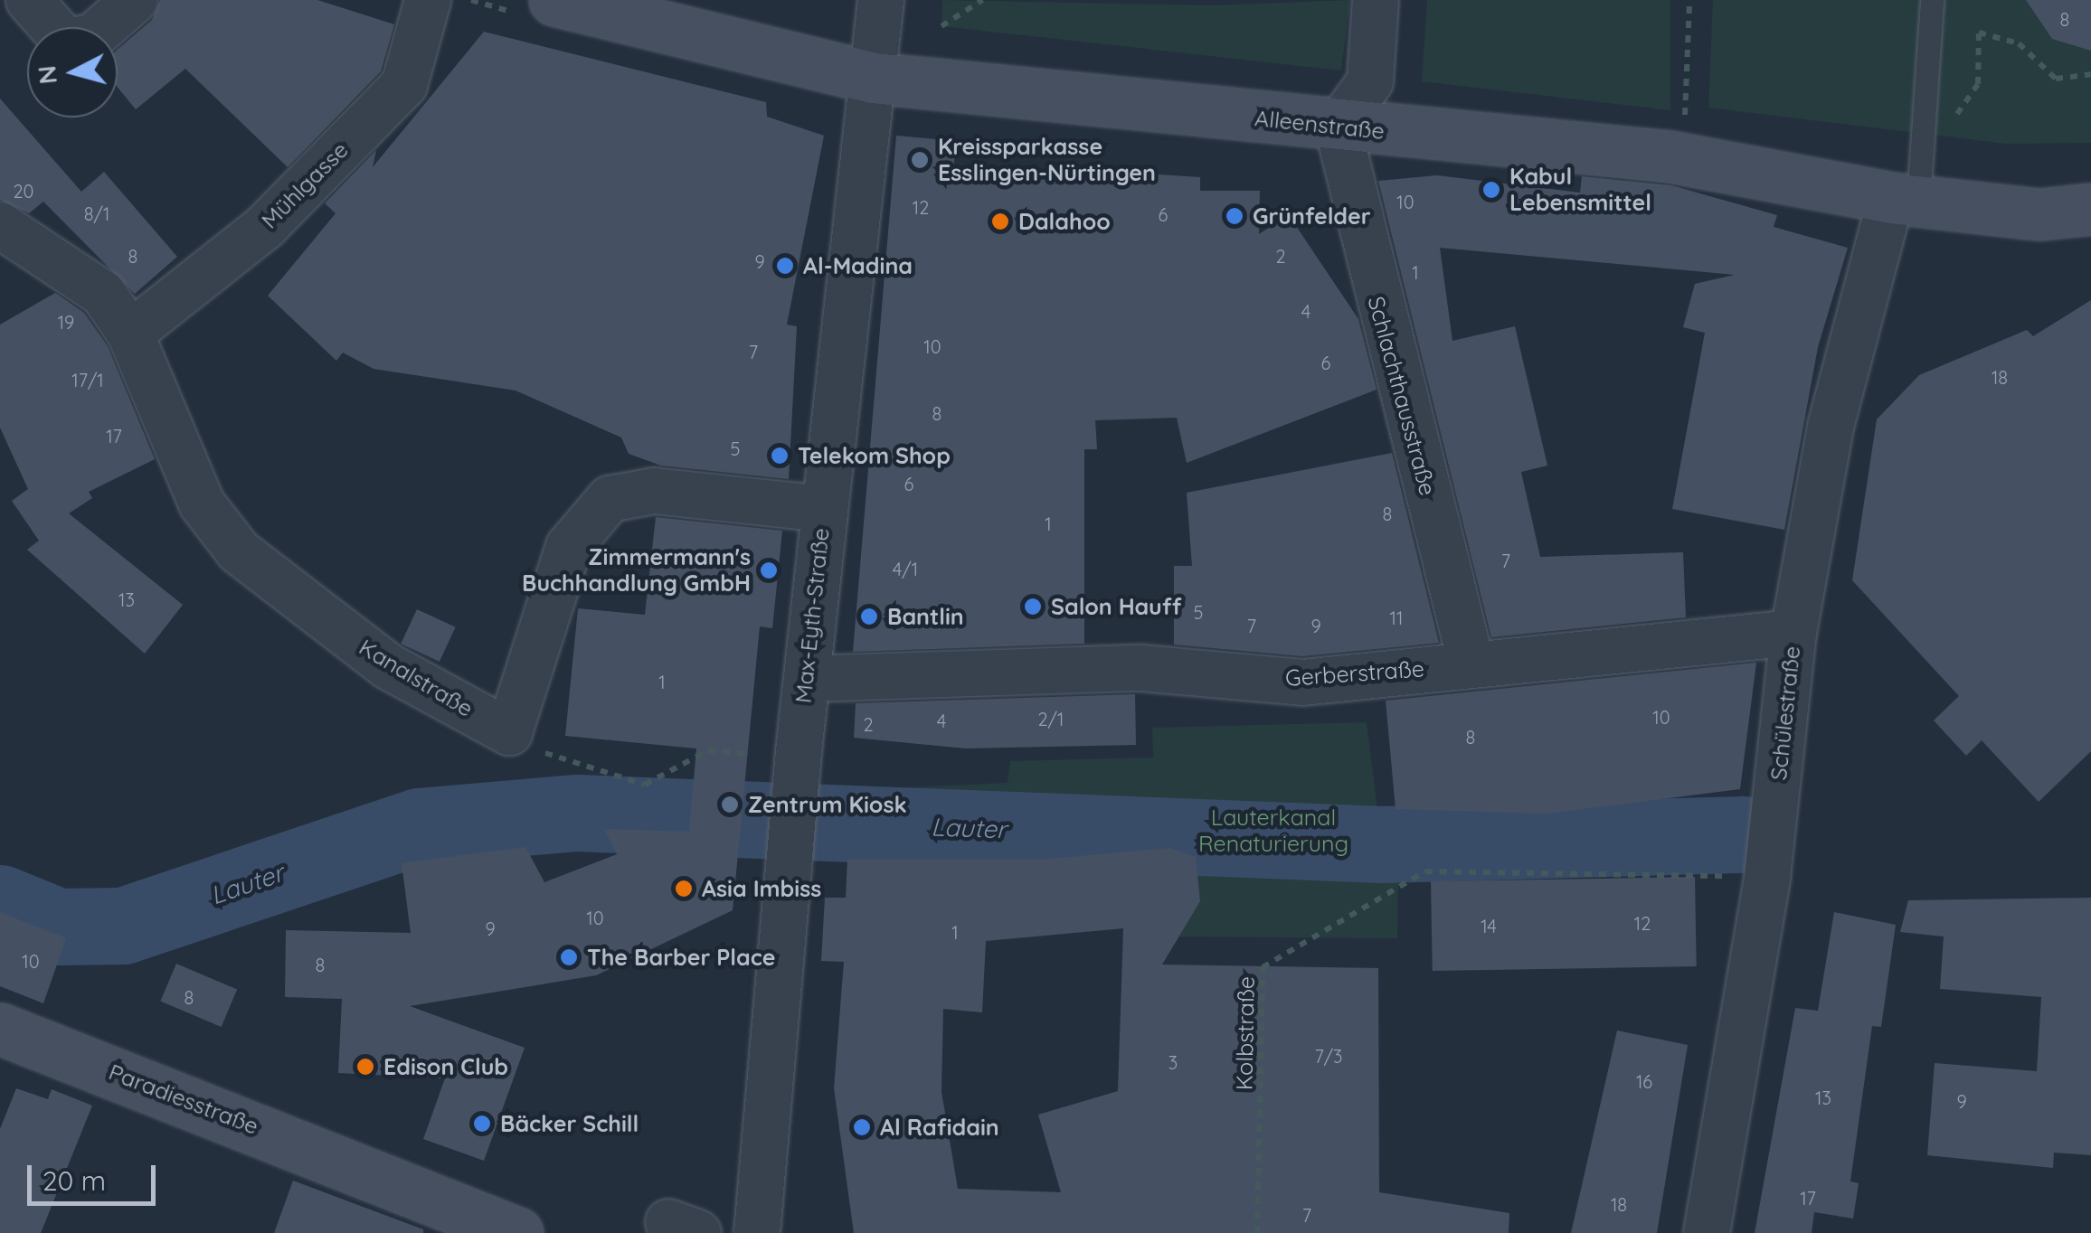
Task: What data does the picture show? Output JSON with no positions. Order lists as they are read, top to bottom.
{
  "streets": {
    "street": [
      "Alleenstraße",
      "Mühlgasse",
      "Schlachthausstraße",
      "Max-Eyth-Straße",
      "Gerberstraße",
      "Kanalstraße",
      "Schülestraße",
      "Paradiesstraße"
    ],
    "path": ["Kolbstraße"]
  },
  "crossings": [
    ["Alleenstraße", "Schlachthausstraße"],
    ["Alleenstraße", "Max-Eyth-Straße"],
    ["Alleenstraße", "Schülestraße"],
    ["Mühlgasse", "Kanalstraße"],
    ["Schlachthausstraße", "Gerberstraße"],
    ["Max-Eyth-Straße", "Gerberstraße"],
    ["Gerberstraße", "Schülestraße"],
    ["Schülestraße", "Kolbstraße"]
  ],
  "water": ["Lauter"],
  "parks": ["Lauterkanal Renaturierung"],
  "places": [
    "Kreissparkasse Esslingen-Nürtingen",
    "Kabul Lebensmittel",
    "Grünfelder",
    "Dalahoo",
    "Al-Madina",
    "Telekom Shop",
    "Zimmermann's Buchhandlung GmbH",
    "Salon Hauff",
    "Bantlin",
    "Zentrum Kiosk",
    "Asia Imbiss",
    "The Barber Place",
    "Edison Club",
    "Bäcker Schill",
    "Al Rafidain"
  ],
  "house_numbers": [
    "8",
    "20",
    "10",
    "12",
    "8/1",
    "6",
    "8",
    "2",
    "9",
    "1",
    "4",
    "19",
    "10",
    "7",
    "6",
    "18",
    "17/1",
    "8",
    "17",
    "5",
    "6",
    "8",
    "1",
    "7",
    "4/1",
    "13",
    "5",
    "11",
    "7",
    "9",
    "1",
    "10",
    "2/1",
    "4",
    "2",
    "8",
    "10",
    "12",
    "14",
    "9",
    "1",
    "10",
    "8",
    "8",
    "7/3",
    "3",
    "16",
    "13",
    "9",
    "17",
    "18",
    "7"
  ],
  "scale_bar": "20 m",
  "north": "left"
}
